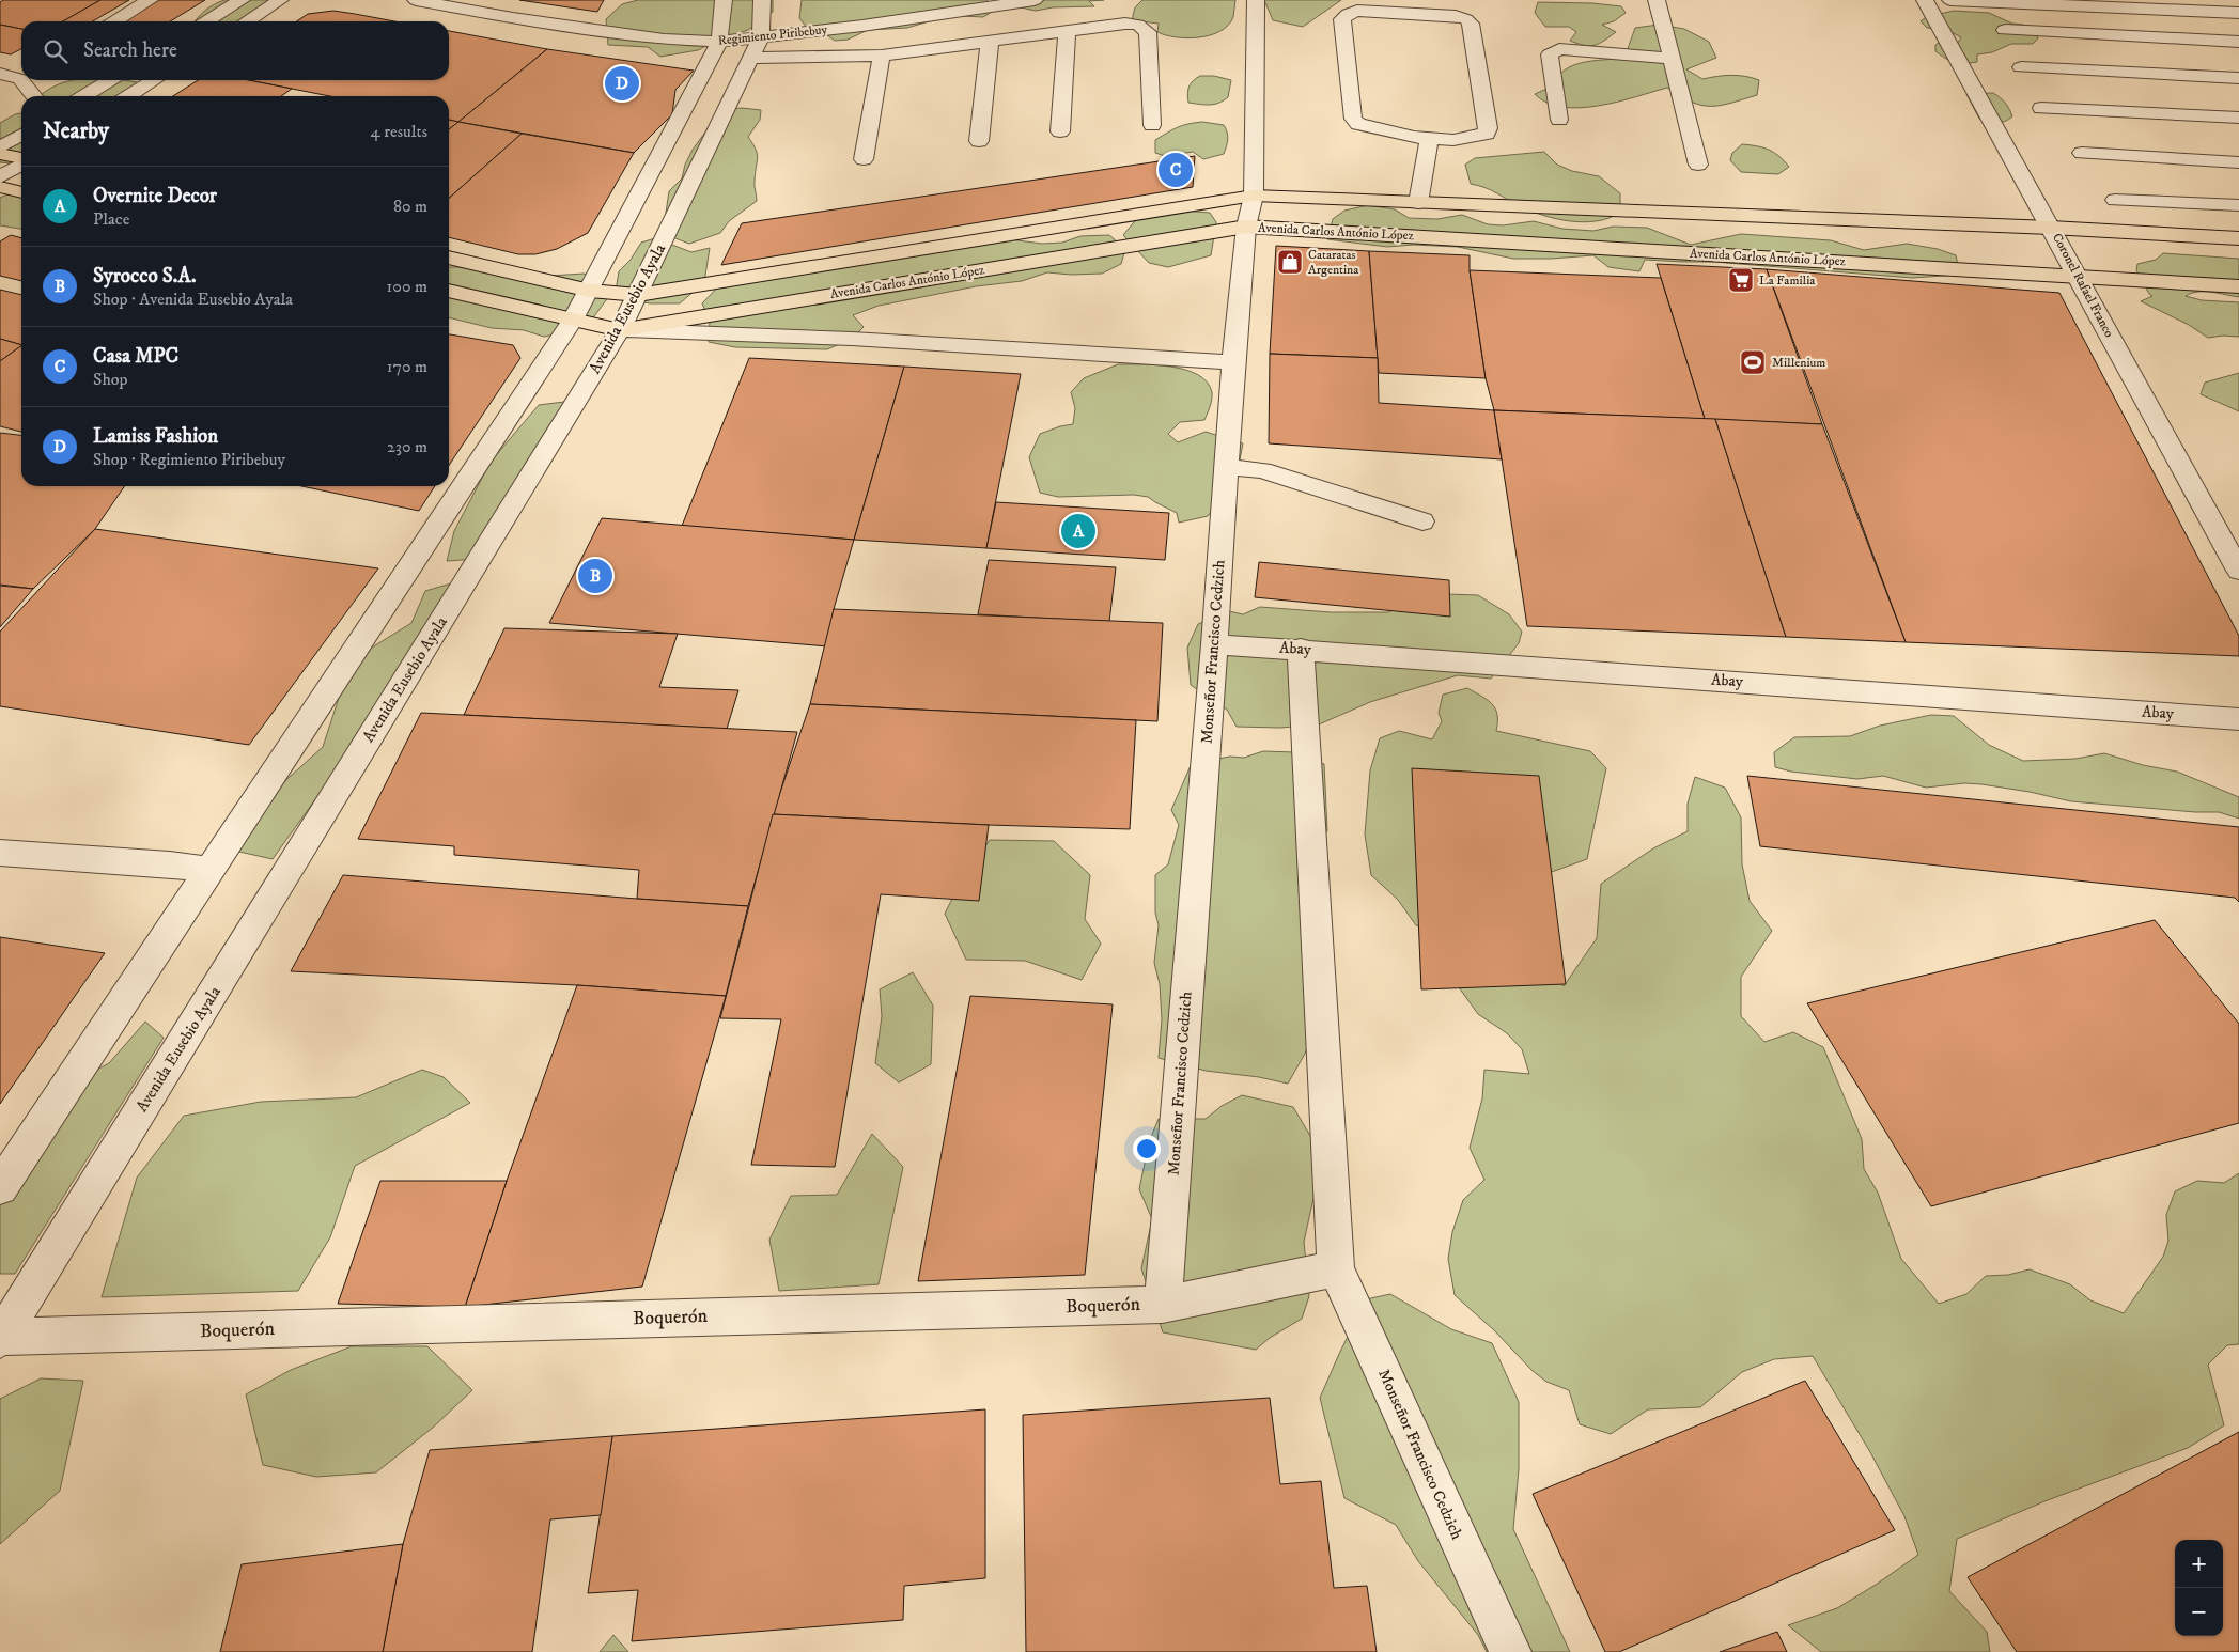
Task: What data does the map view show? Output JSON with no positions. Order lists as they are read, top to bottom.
{
  "streets": {
    "main road": ["Avenida Carlos António López"],
    "street": [
      "Regimiento Piribebuy",
      "Coronel Rafael Franco",
      "Avenida Eusebio Ayala",
      "Abay",
      "Monseñor Francisco Cedzich",
      "Boquerón"
    ]
  },
  "crossings": [
    ["Regimiento Piribebuy", "Avenida Eusebio Ayala"],
    ["Avenida Carlos António López", "Coronel Rafael Franco"],
    ["Avenida Carlos António López", "Avenida Eusebio Ayala"],
    ["Avenida Carlos António López", "Monseñor Francisco Cedzich"],
    ["Avenida Eusebio Ayala", "Boquerón"],
    ["Abay", "Monseñor Francisco Cedzich"],
    ["Monseñor Francisco Cedzich", "Boquerón"]
  ],
  "places": {
    "shop": ["Cataratas Argentina"],
    "supermarket": ["La Familia"],
    "sports": ["Millenium"]
  },
  "page": {
    "search": "Search here",
    "pins": [
      "D",
      "C",
      "A",
      "B"
    ],
    "heading": ["Nearby", "4 results"],
    "list": [
      {
        "mark": "A",
        "name": "Overnite Decor",
        "note": "Place",
        "value": "80 m"
      },
      {
        "mark": "B",
        "name": "Syrocco S.A.",
        "note": "Shop · Avenida Eusebio Ayala",
        "value": "100 m"
      },
      {
        "mark": "C",
        "name": "Casa MPC",
        "note": "Shop",
        "value": "170 m"
      },
      {
        "mark": "D",
        "name": "Lamiss Fashion",
        "note": "Shop · Regimiento Piribebuy",
        "value": "230 m"
      }
    ],
    "map_buttons": ["+", "−"]
  }
}
